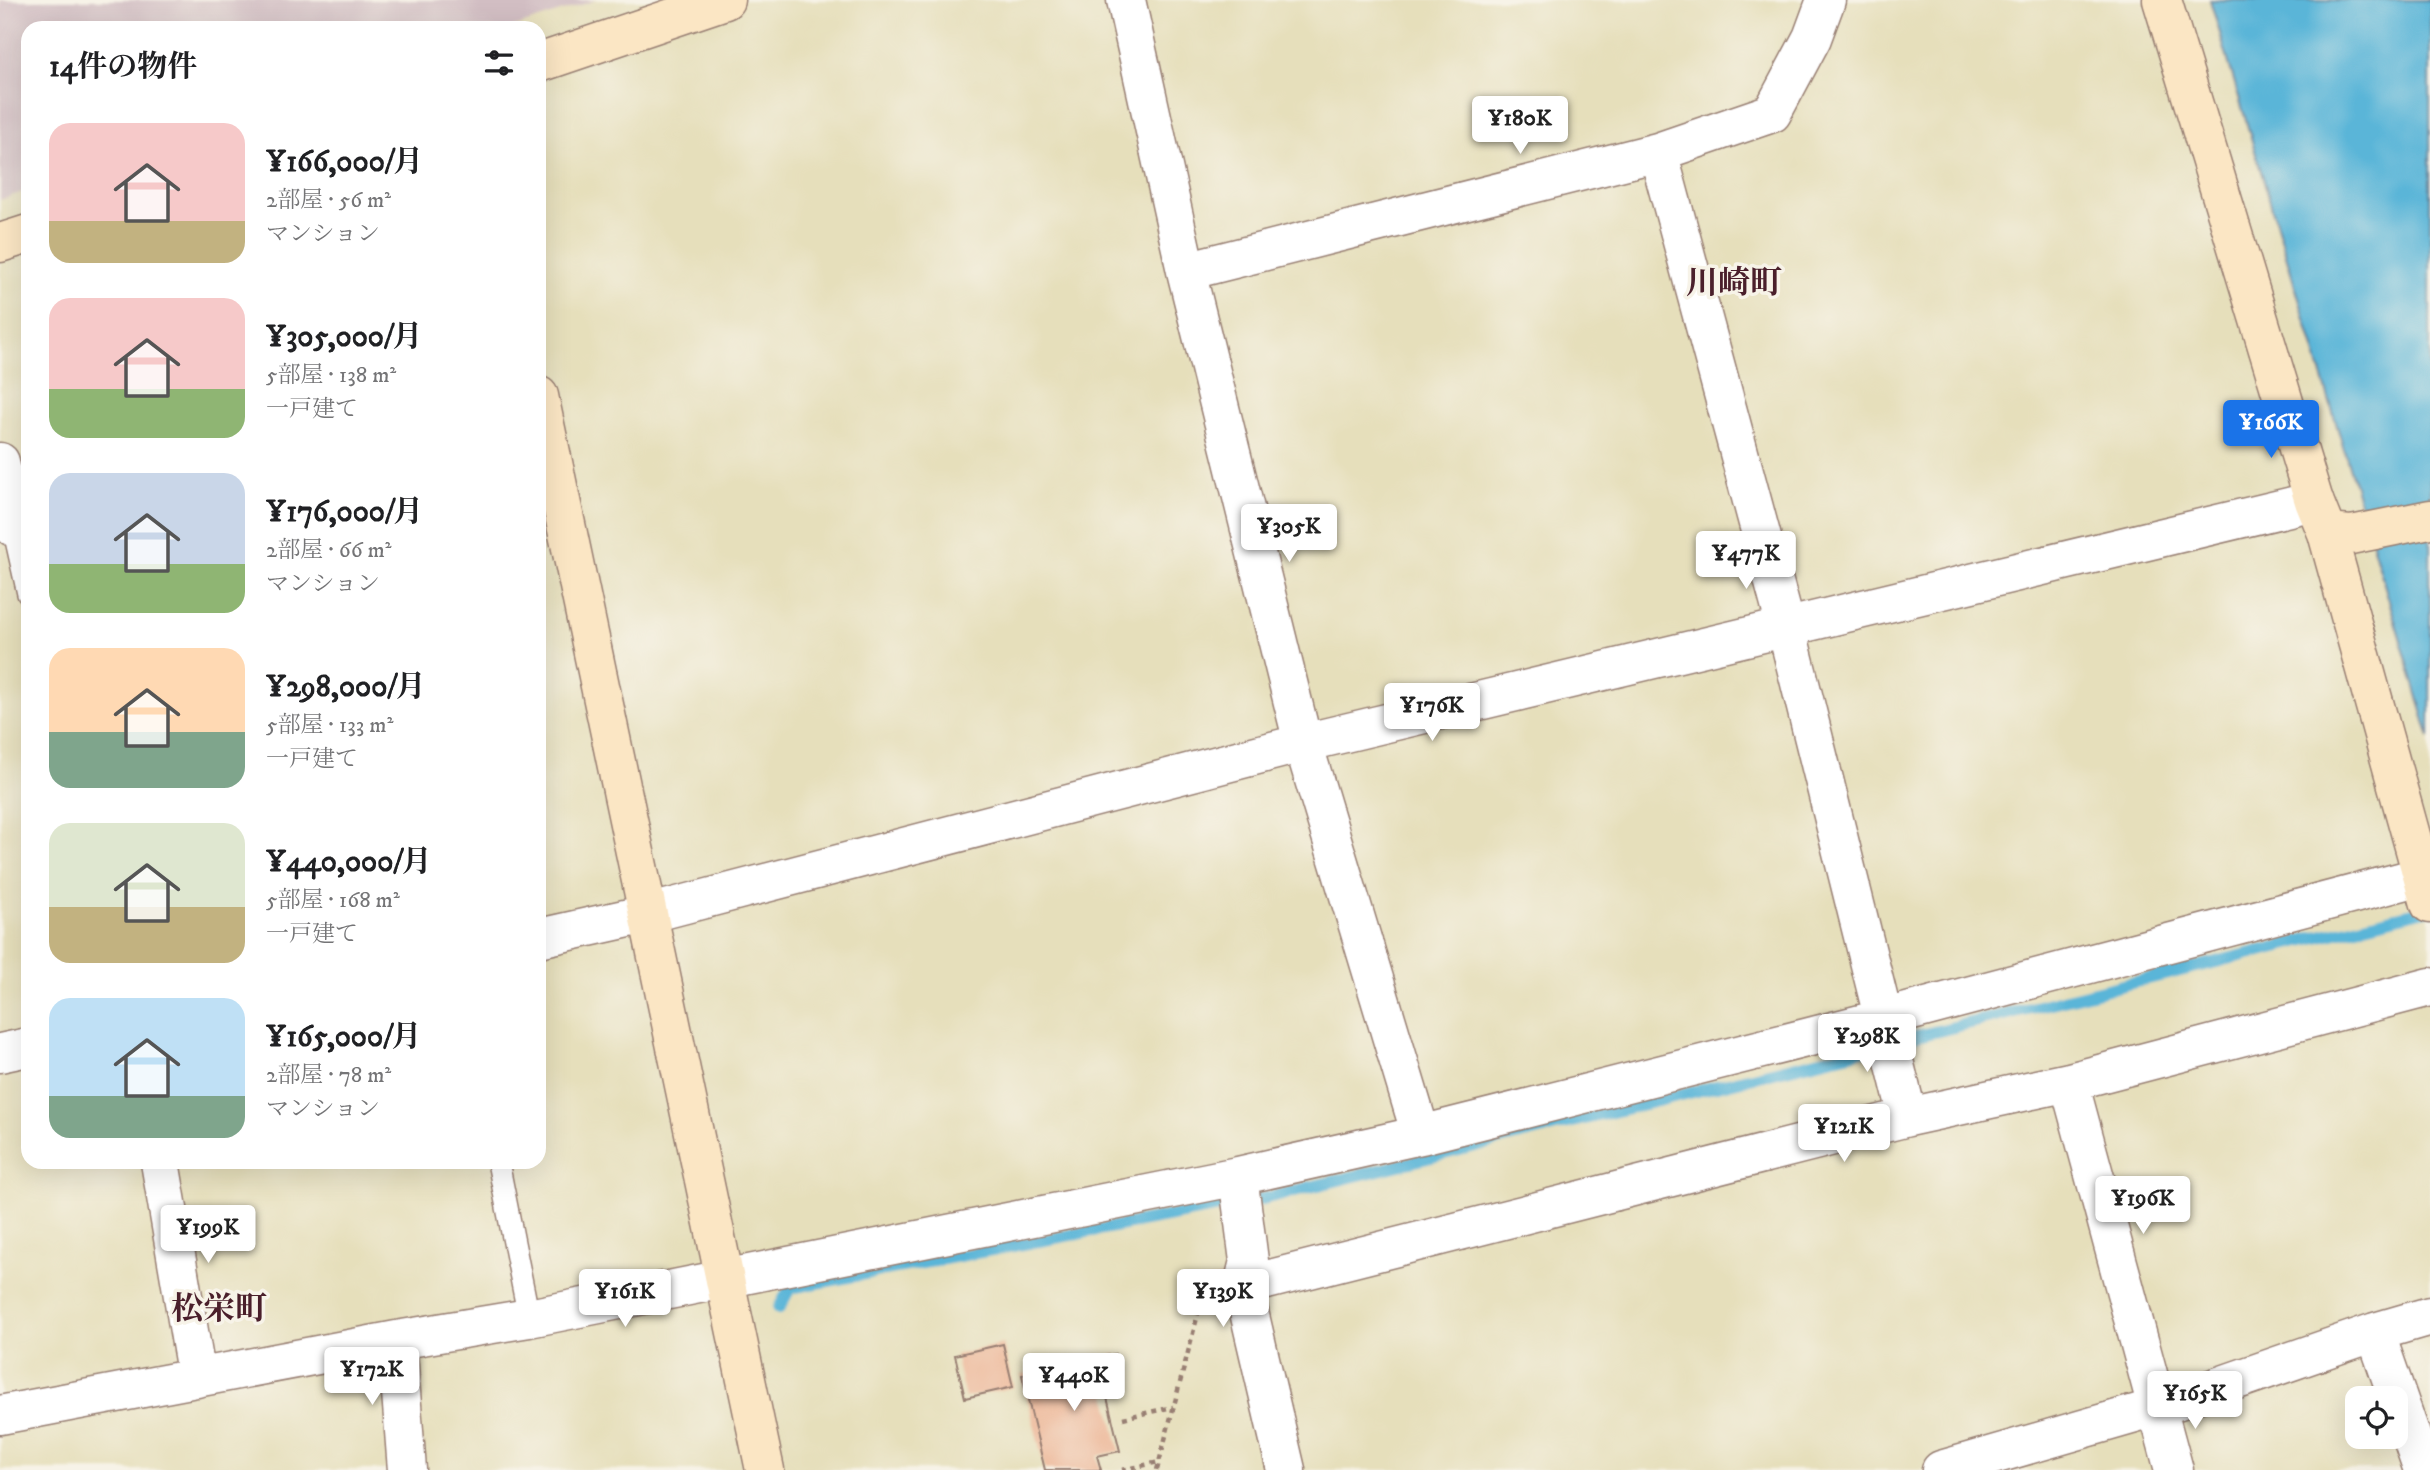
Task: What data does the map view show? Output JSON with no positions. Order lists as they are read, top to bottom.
{
  "districts": ["川崎町", "松栄町"],
  "page": {
    "heading": "14件の物件",
    "price": [
      "¥180K",
      "¥166K",
      "¥305K",
      "¥477K",
      "¥176K",
      "¥298K",
      "¥121K",
      "¥196K",
      "¥199K",
      "¥161K",
      "¥139K",
      "¥172K",
      "¥440K",
      "¥165K"
    ],
    "list": [
      {
        "name": "¥166,000/月",
        "note": "2部屋 · 56 m² · マンション"
      },
      {
        "name": "¥305,000/月",
        "note": "5部屋 · 138 m² · 一戸建て"
      },
      {
        "name": "¥176,000/月",
        "note": "2部屋 · 66 m² · マンション"
      },
      {
        "name": "¥298,000/月",
        "note": "5部屋 · 133 m² · 一戸建て"
      },
      {
        "name": "¥440,000/月",
        "note": "5部屋 · 168 m² · 一戸建て"
      },
      {
        "name": "¥165,000/月",
        "note": "2部屋 · 78 m² · マンション"
      }
    ]
  }
}
